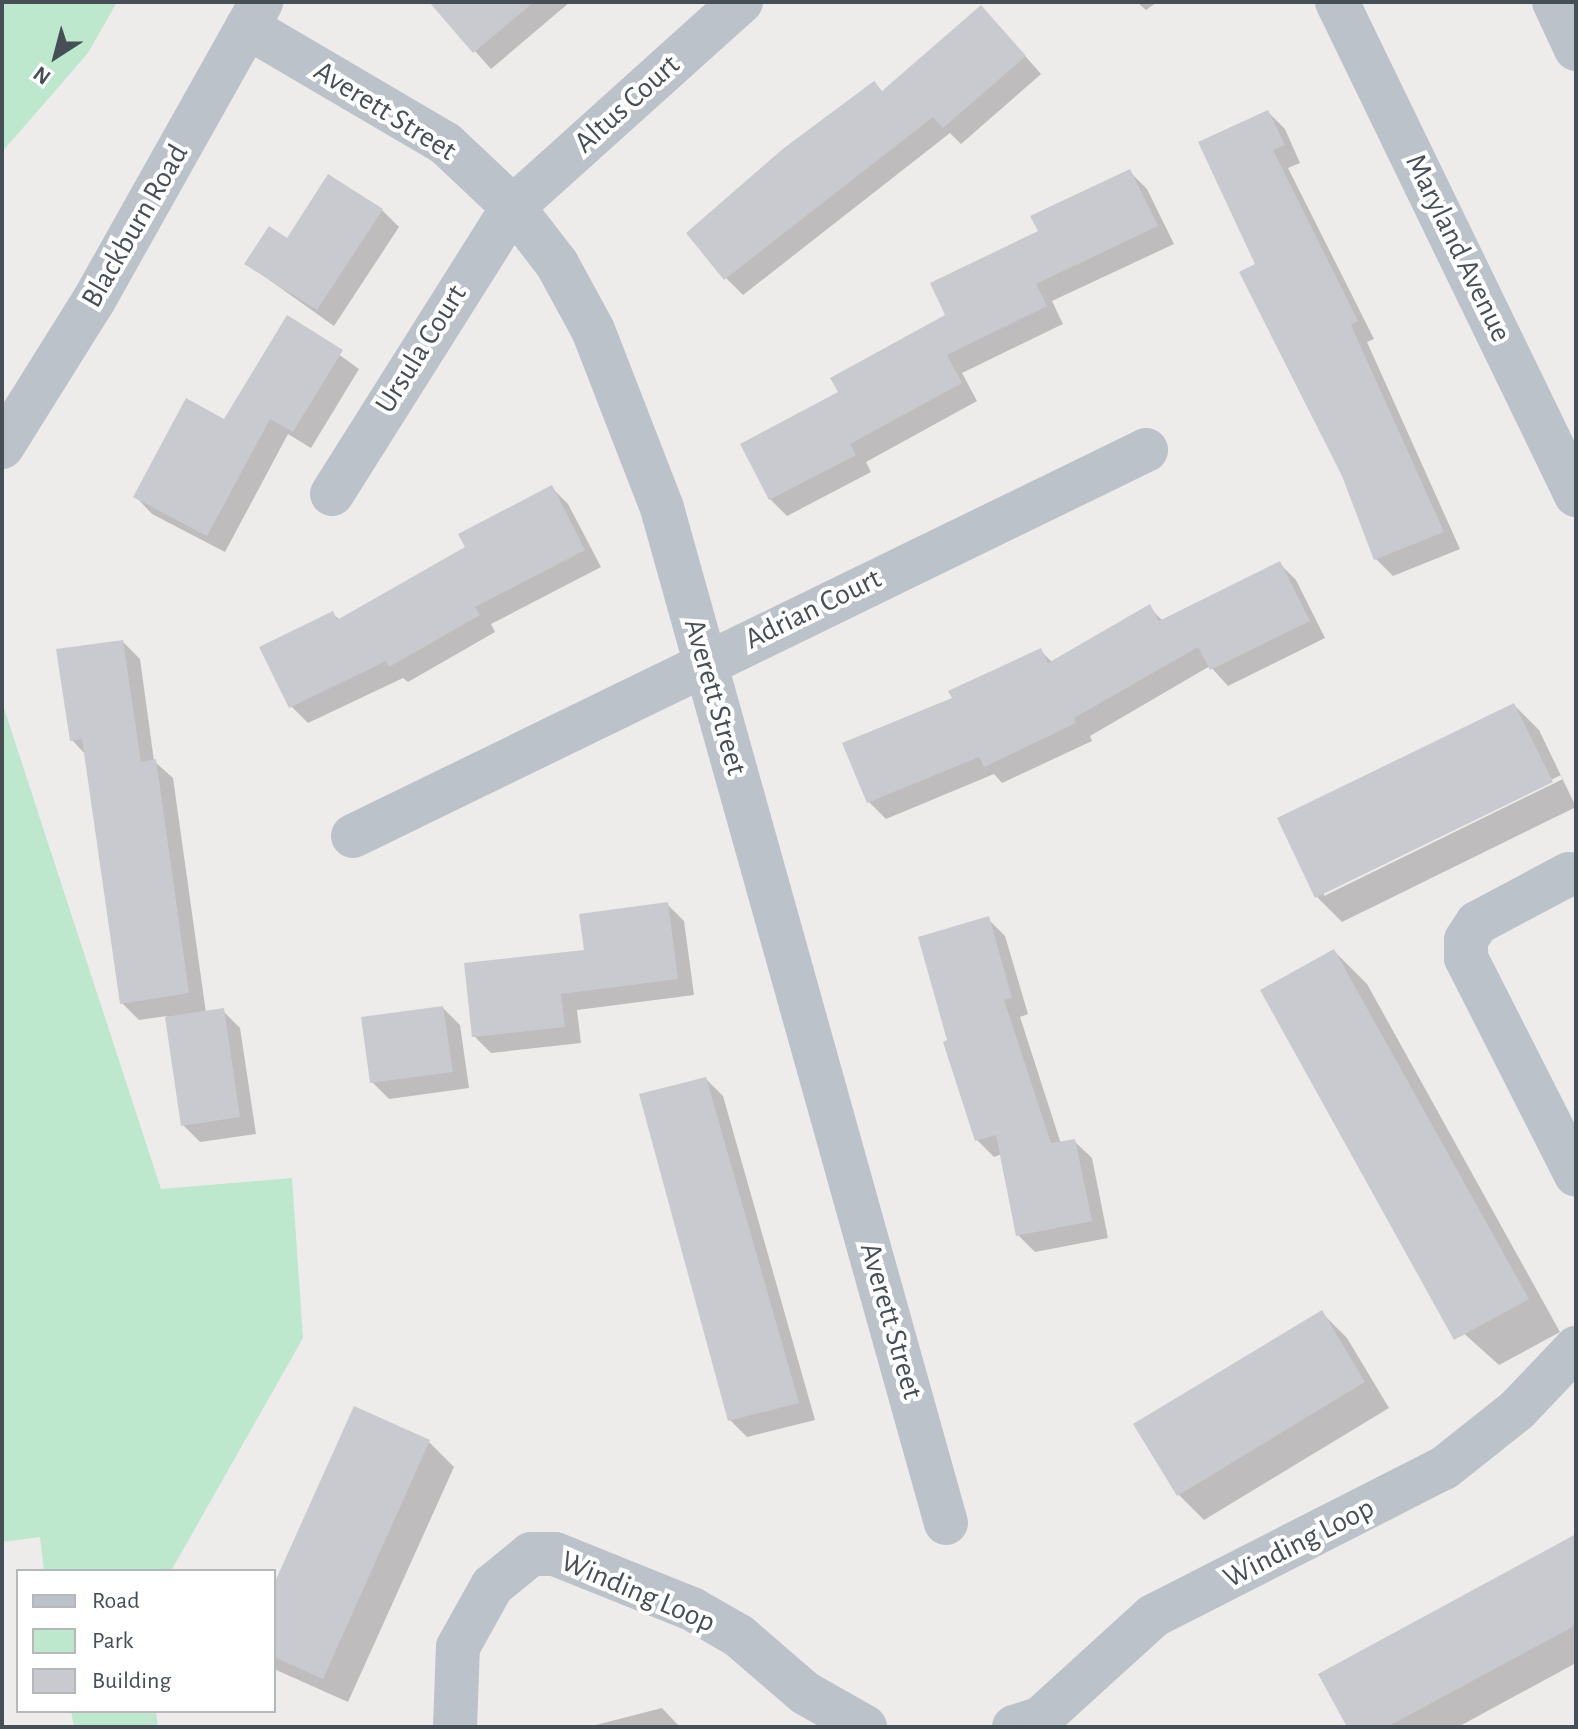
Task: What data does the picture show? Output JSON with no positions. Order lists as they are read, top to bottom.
{
  "streets": {
    "street": [
      "Altus Court",
      "Averett Street",
      "Blackburn Road",
      "Maryland Avenue",
      "Ursula Court",
      "Adrian Court",
      "Winding Loop"
    ]
  },
  "crossings": [
    ["Altus Court", "Averett Street"],
    ["Altus Court", "Ursula Court"],
    ["Averett Street", "Blackburn Road"],
    ["Averett Street", "Ursula Court"],
    ["Averett Street", "Adrian Court"]
  ],
  "legend": ["Road", "Park", "Building"],
  "north": "bottom left"
}
